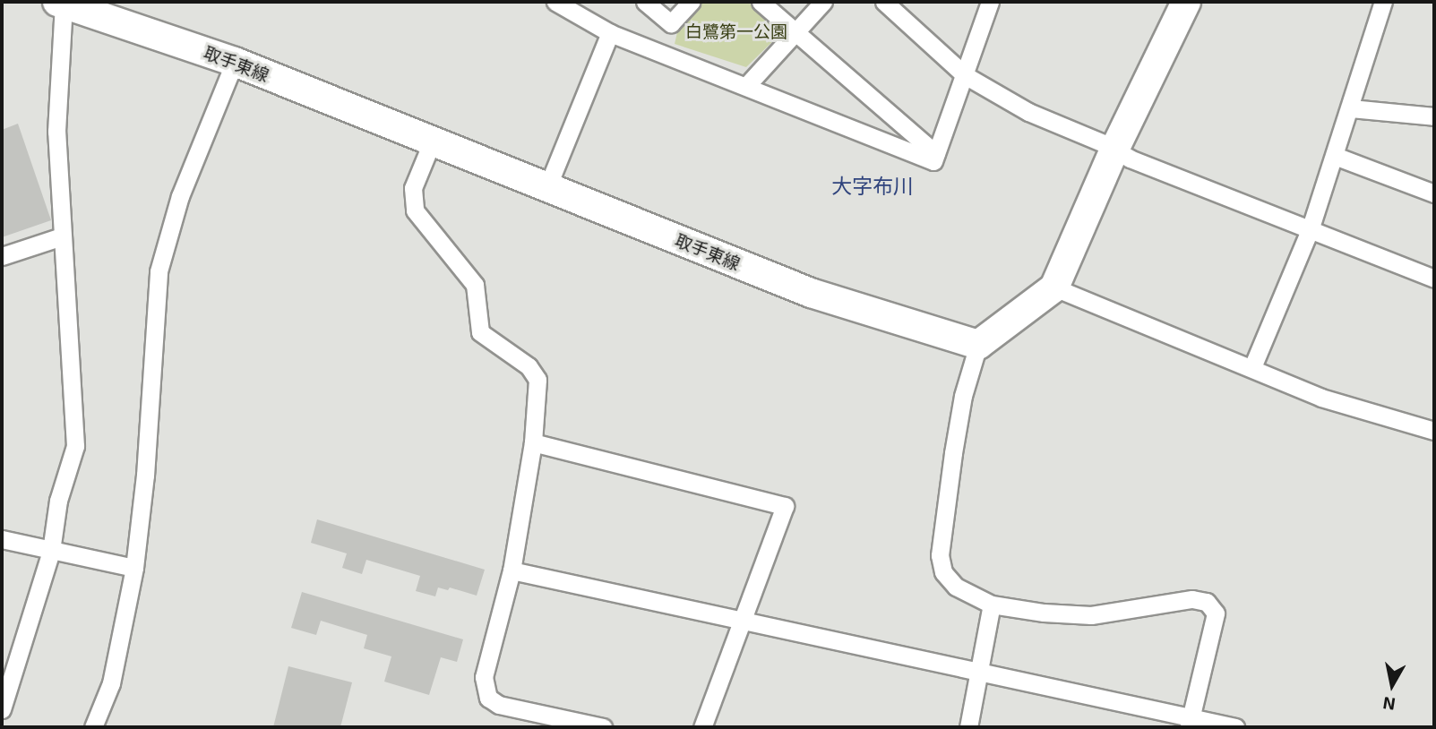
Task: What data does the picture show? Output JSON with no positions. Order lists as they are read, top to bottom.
{
  "streets": {
    "main road": ["取手東線"]
  },
  "districts": ["大字布川"],
  "parks": ["白鷺第一公園"],
  "north": "bottom"
}
